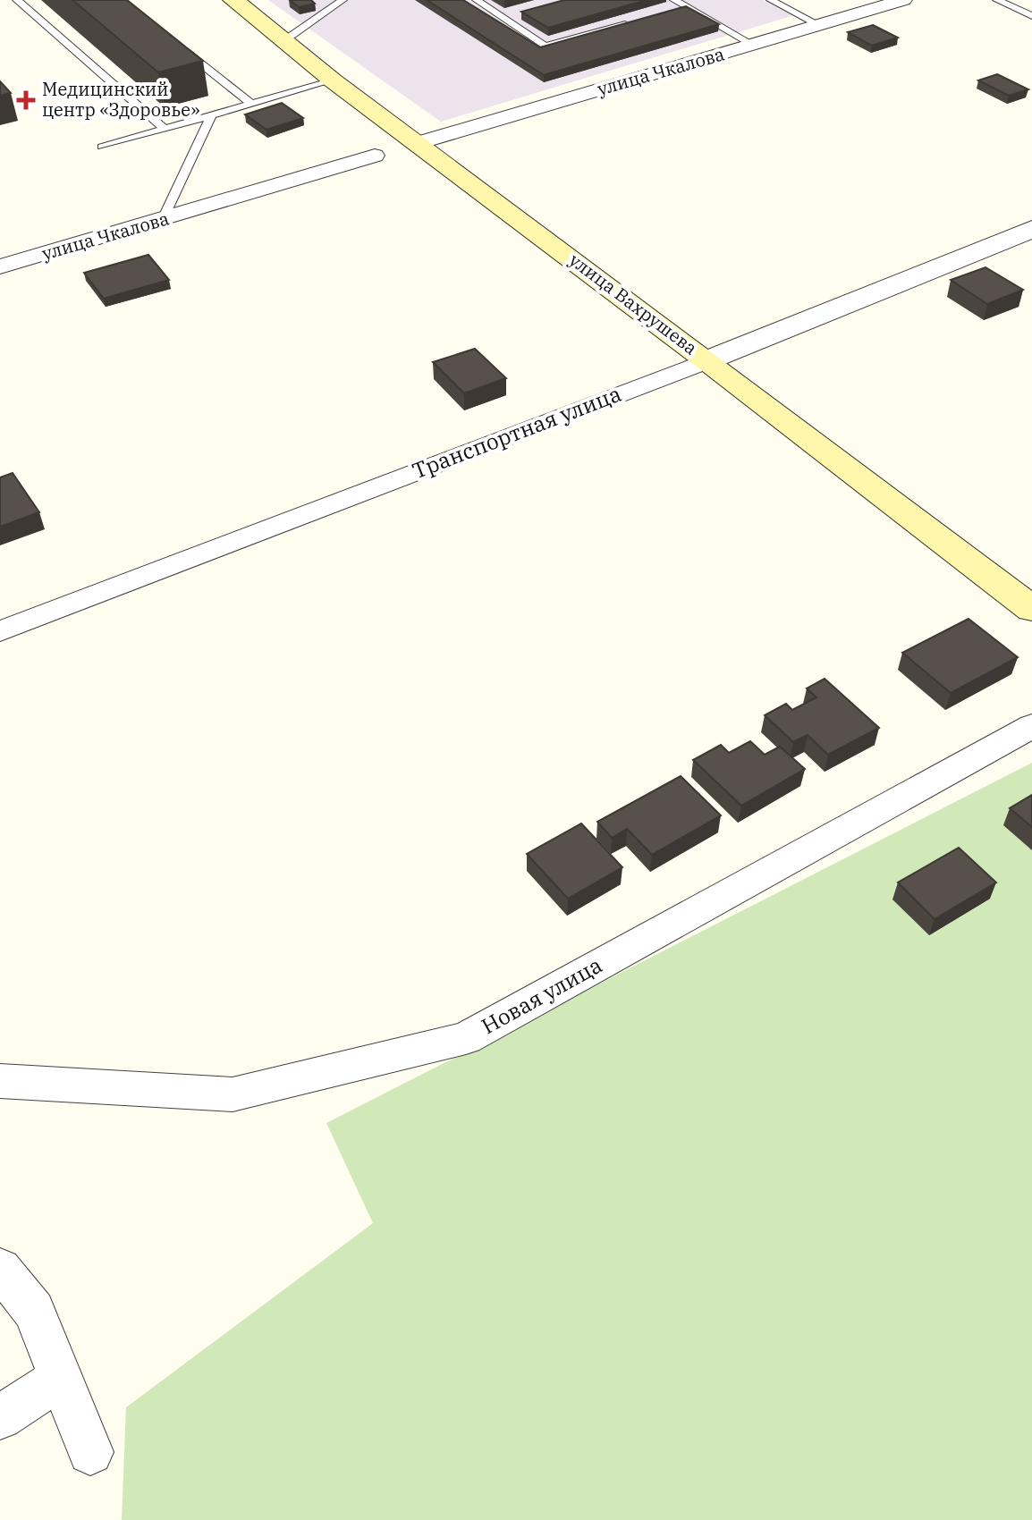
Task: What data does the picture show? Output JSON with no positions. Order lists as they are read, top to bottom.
{
  "streets": {
    "main road": ["улица Вахрушева"],
    "street": ["улица Чкалова", "Транспортная улица", "Новая улица"]
  },
  "crossings": [
    ["улица Чкалова", "улица Вахрушева"],
    ["улица Вахрушева", "Транспортная улица"]
  ],
  "places": {
    "health": ["Медицинский центр «Здоровье»"]
  }
}
